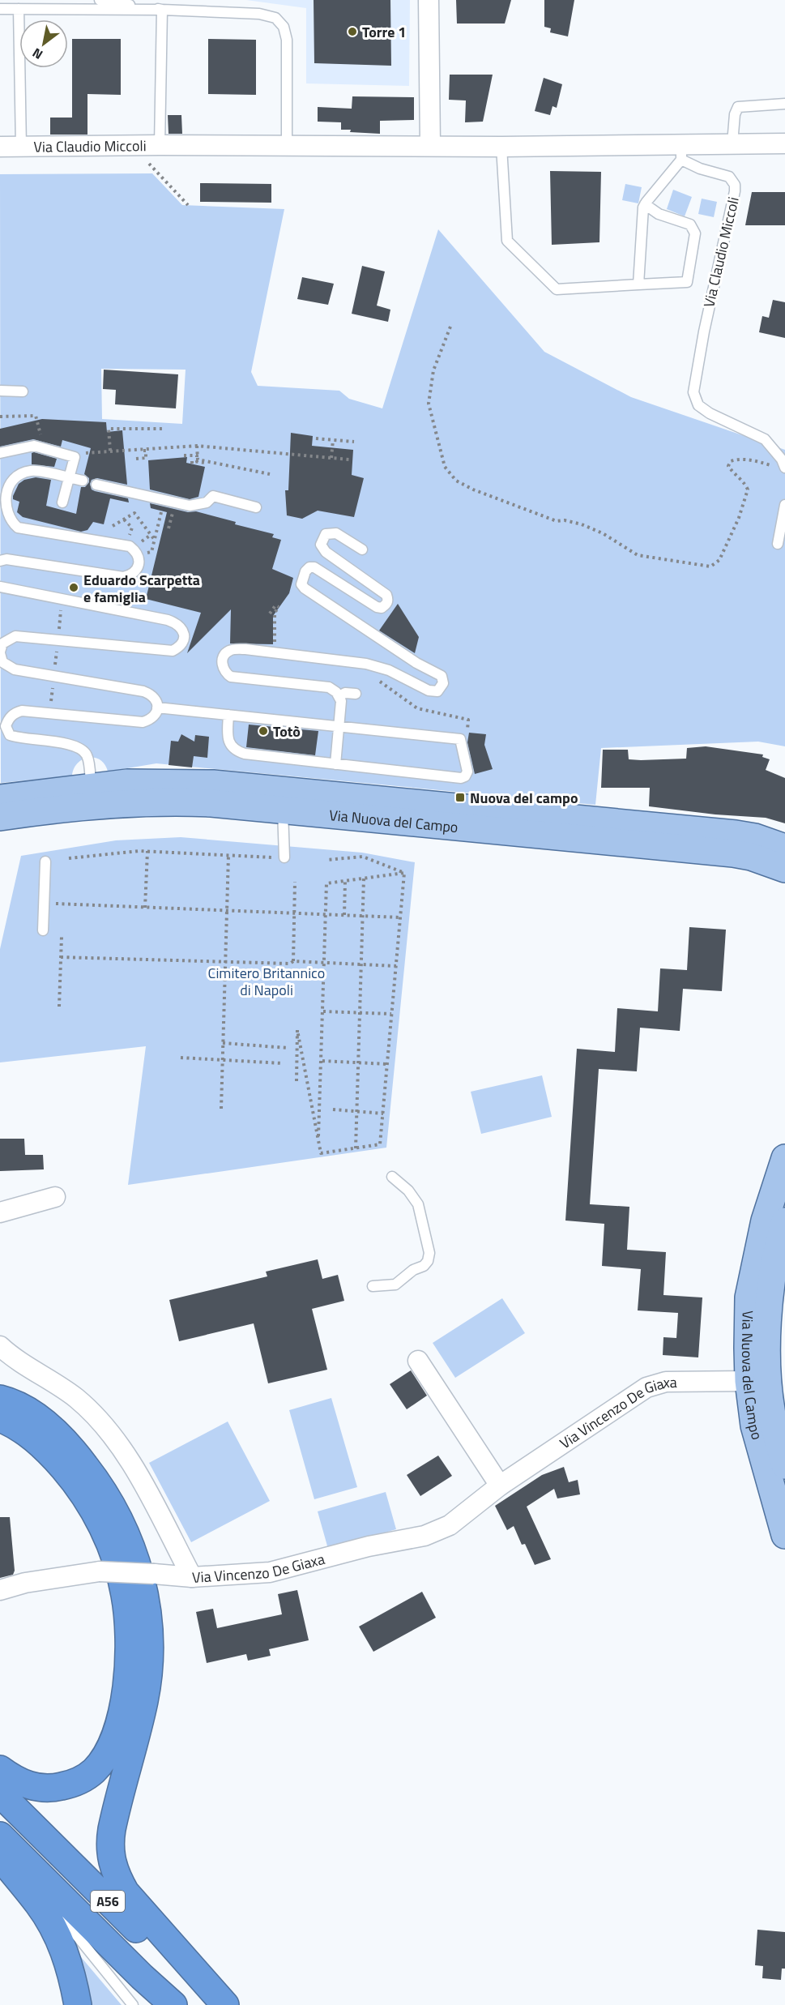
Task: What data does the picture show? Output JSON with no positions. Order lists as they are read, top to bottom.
{
  "streets": {
    "highway": ["A56"],
    "main road": ["Via Nuova del Campo"],
    "street": ["Via Claudio Miccoli", "Via Vincenzo De Giaxa"]
  },
  "crossings": [
    ["Via Nuova del Campo", "Via Vincenzo De Giaxa"]
  ],
  "parks": ["Cimitero Britannico di Napoli"],
  "places": {
    "other": ["Torre 1", "Eduardo Scarpetta e famiglia", "Totò"],
    "transit": ["Nuova del campo"]
  },
  "north": "bottom left"
}
